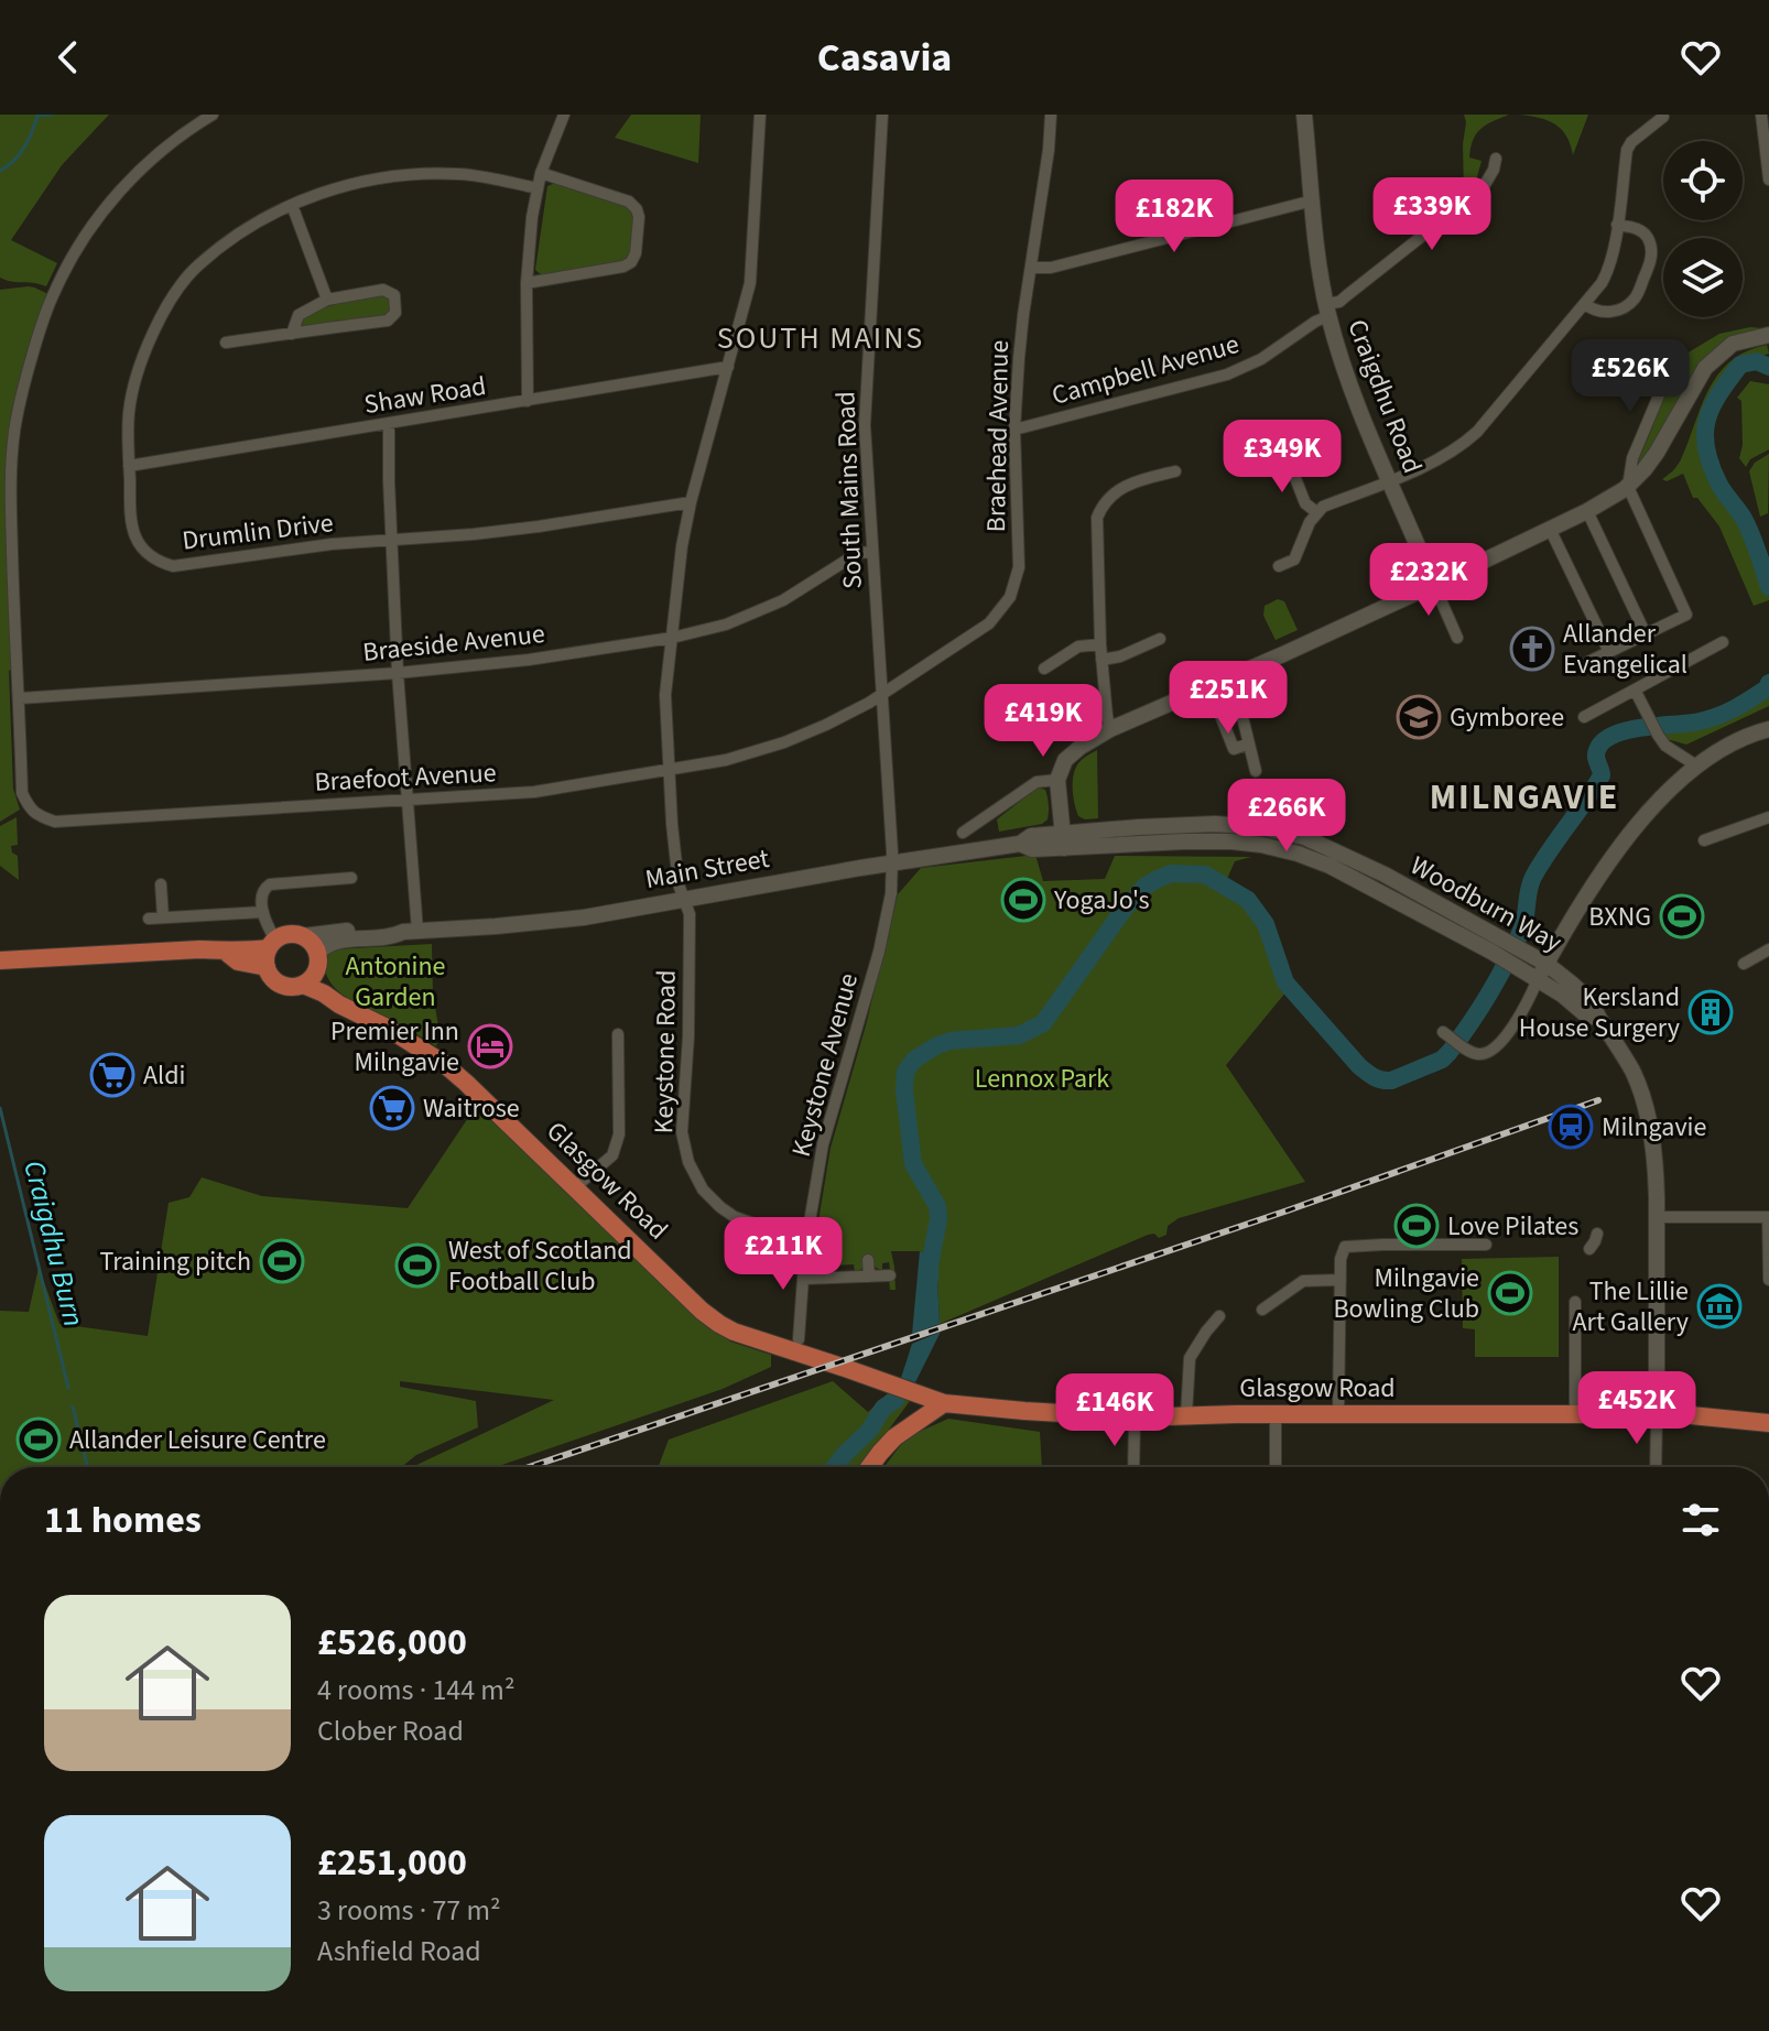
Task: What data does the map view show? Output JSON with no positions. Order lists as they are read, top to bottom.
{
  "streets": {
    "main road": [
      "Craigdhu Road",
      "Main Street",
      "Woodburn Way",
      "Glasgow Road"
    ],
    "street": [
      "Campbell Avenue",
      "Shaw Road",
      "Braehead Avenue",
      "South Mains Road",
      "Drumlin Drive",
      "Braeside Avenue",
      "Braefoot Avenue",
      "Keystone Road",
      "Keystone Avenue"
    ]
  },
  "crossings": [
    ["Campbell Avenue", "Craigdhu Road"],
    ["Campbell Avenue", "Braehead Avenue"],
    ["Shaw Road", "Drumlin Drive"],
    ["Shaw Road", "Keystone Road"],
    ["Braehead Avenue", "South Mains Road"],
    ["Braehead Avenue", "Braefoot Avenue"],
    ["South Mains Road", "Braeside Avenue"],
    ["South Mains Road", "Braefoot Avenue"],
    ["South Mains Road", "Main Street"],
    ["South Mains Road", "Keystone Avenue"],
    ["Drumlin Drive", "Keystone Road"],
    ["Braeside Avenue", "Braefoot Avenue"],
    ["Braeside Avenue", "Keystone Road"],
    ["Braefoot Avenue", "Keystone Road"],
    ["Main Street", "Woodburn Way"],
    ["Main Street", "Keystone Road"],
    ["Main Street", "Keystone Avenue"],
    ["Main Street", "Glasgow Road"],
    ["Woodburn Way", "Glasgow Road"],
    ["Keystone Road", "Keystone Avenue"]
  ],
  "districts": ["SOUTH MAINS", "MILNGAVIE"],
  "water": ["Craigdhu Burn"],
  "parks": ["Antonine Garden", "Lennox Park"],
  "places": {
    "church": ["Allander Evangelical"],
    "school or university": ["Gymboree"],
    "sports": [
      "YogaJo's",
      "BXNG",
      "Love Pilates",
      "Training pitch",
      "West of Scotland Football Club",
      "Milngavie Bowling Club",
      "Allander Leisure Centre"
    ],
    "building": ["Kersland House Surgery"],
    "hotel": ["Premier Inn Milngavie"],
    "supermarket": ["Aldi", "Waitrose"],
    "station": ["Milngavie"],
    "museum": ["The Lillie Art Gallery"]
  },
  "page": {
    "header": "Casavia",
    "price": [
      "£339K",
      "£182K",
      "£526K",
      "£349K",
      "£232K",
      "£251K",
      "£419K",
      "£266K",
      "£211K",
      "£452K",
      "£146K"
    ],
    "heading": "11 homes",
    "list": [
      {
        "name": "£526,000",
        "note": "4 rooms · 144 m² · Clober Road"
      },
      {
        "name": "£251,000",
        "note": "3 rooms · 77 m² · Ashfield Road"
      }
    ]
  }
}
